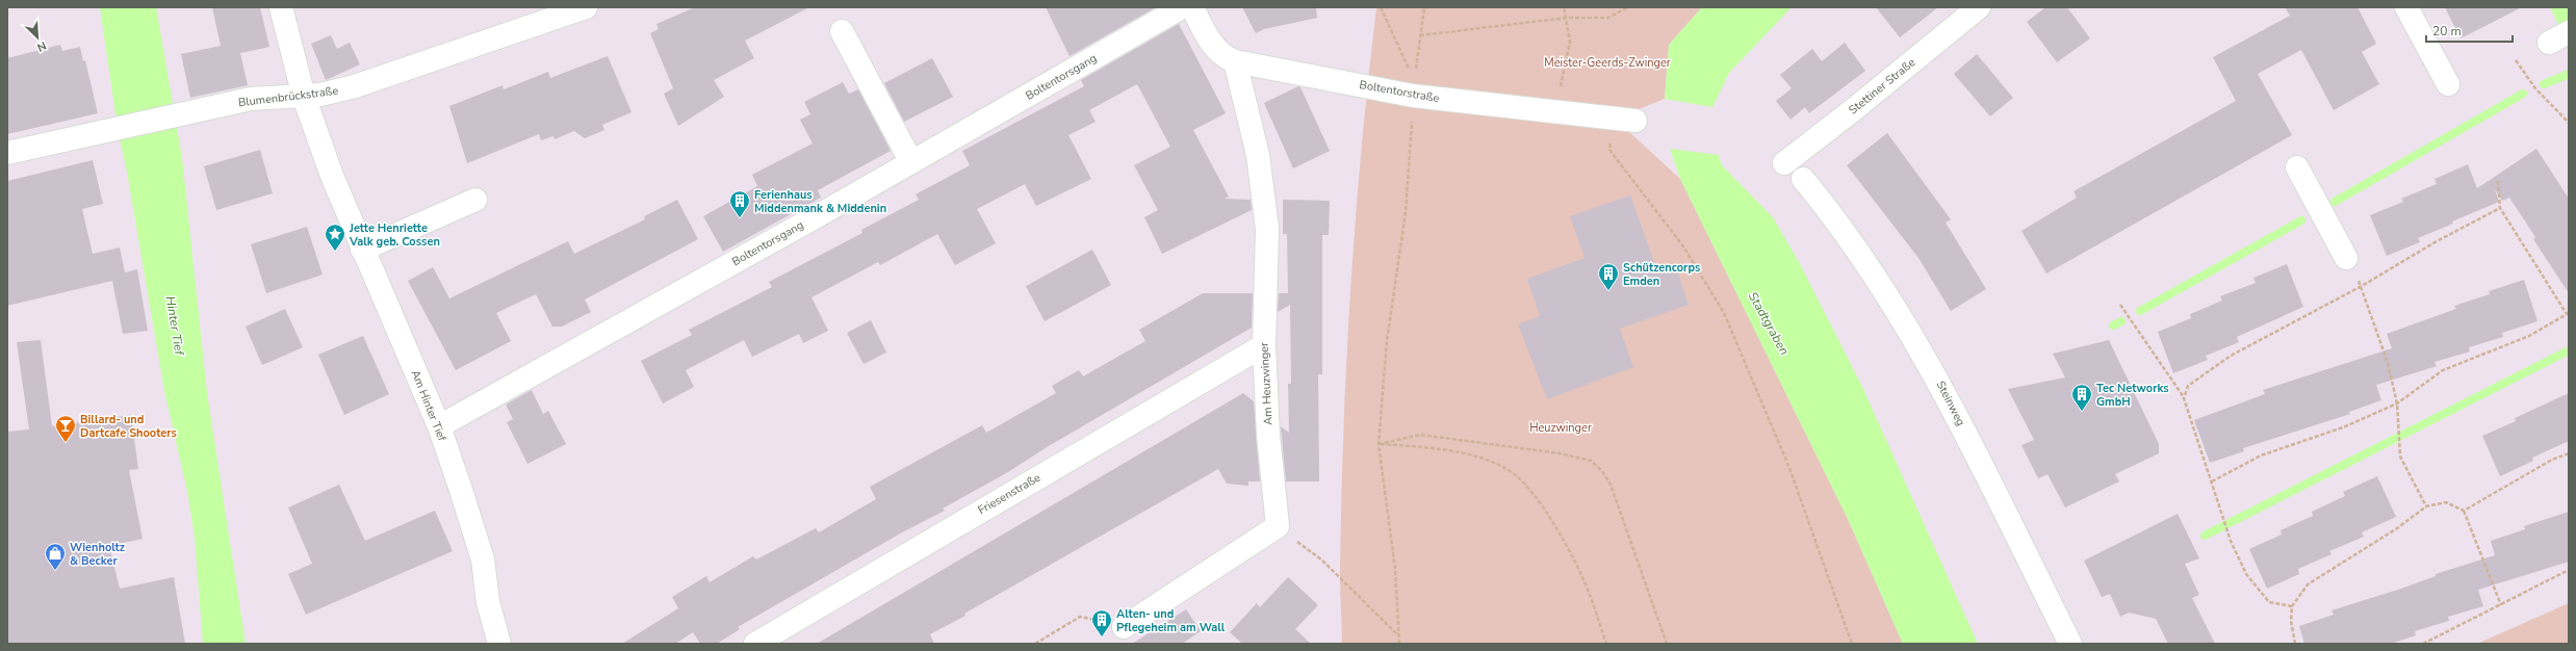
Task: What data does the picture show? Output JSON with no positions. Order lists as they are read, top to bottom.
{
  "streets": {
    "street": [
      "Boltentorsgang",
      "Stettiner Straße",
      "Boltentorstraße",
      "Blumenbrückstraße",
      "Am Heuzwinger",
      "Steinweg",
      "Am Hinter Tief",
      "Friesenstraße"
    ]
  },
  "crossings": [
    ["Boltentorsgang", "Am Hinter Tief"],
    ["Boltentorstraße", "Am Heuzwinger"],
    ["Blumenbrückstraße", "Am Hinter Tief"],
    ["Am Heuzwinger", "Friesenstraße"]
  ],
  "water": ["Stadtgraben", "Hinter Tief"],
  "parks": ["Meister-Geerds-Zwinger", "Heuzwinger"],
  "places": {
    "building": [
      "Ferienhaus Middenmank & Middenin",
      "Schützencorps Emden",
      "Tec Networks GmbH",
      "Alten- und Pflegeheim am Wall"
    ],
    "place": ["Jette Henriette Valk geb. Cossen"],
    "bar": ["Billard- und Dartcafe Shooters"],
    "shop": ["Wienholtz & Becker"]
  },
  "scale_bar": "20 m",
  "north": "bottom right"
}
